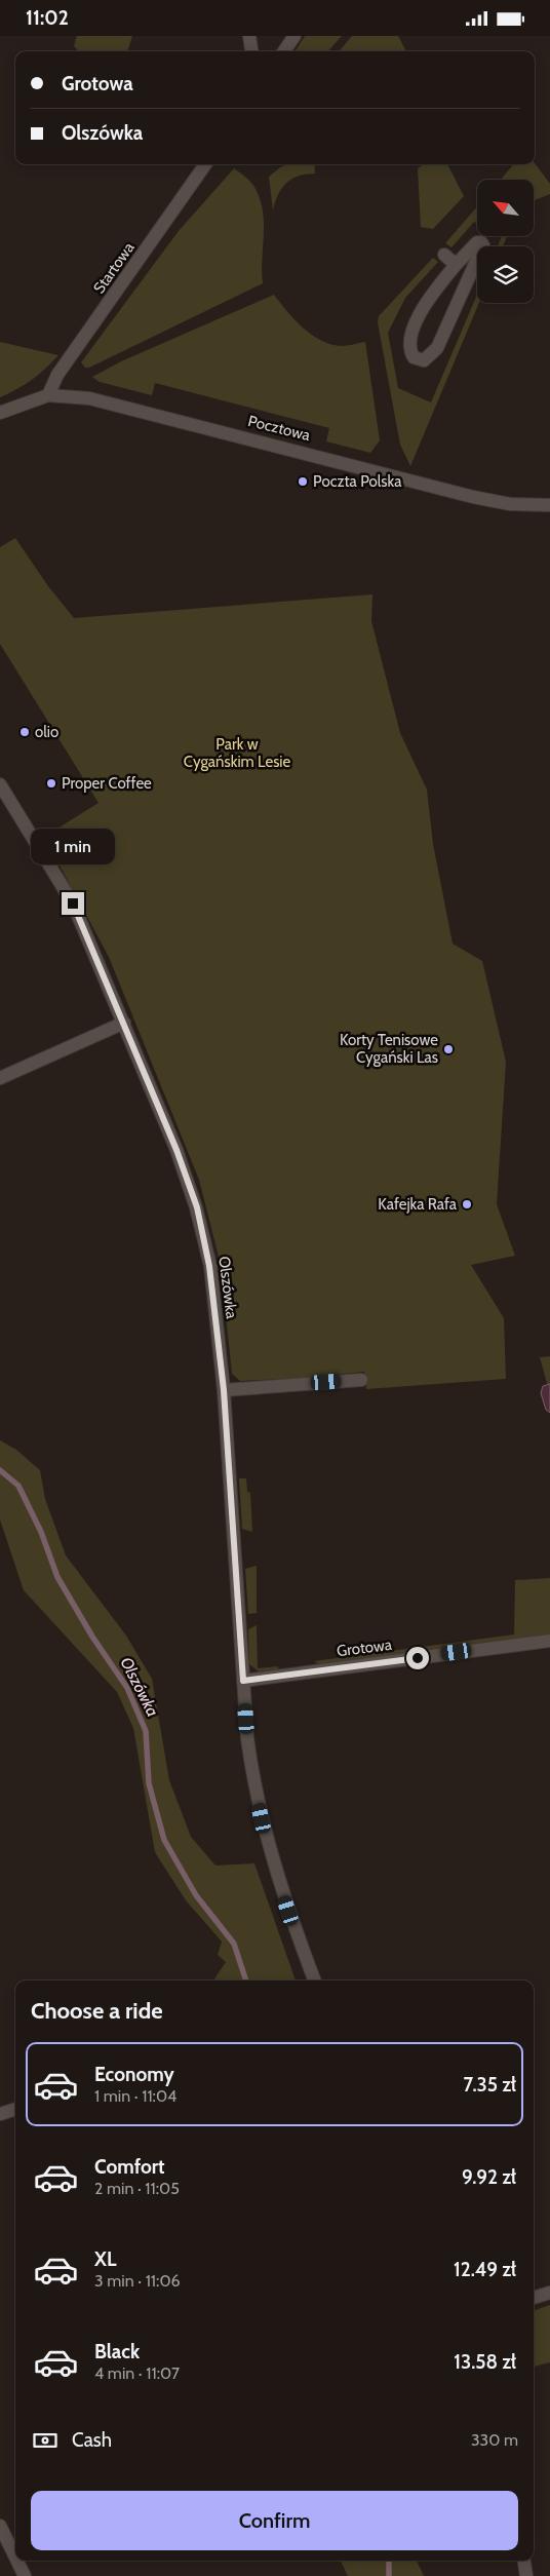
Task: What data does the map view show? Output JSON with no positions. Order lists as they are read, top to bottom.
{
  "streets": {
    "street": [
      "Startowa",
      "Pocztowa",
      "Olszówka",
      "Grotowa"
    ]
  },
  "crossings": [
    ["Startowa", "Pocztowa"],
    ["Olszówka", "Grotowa"]
  ],
  "water": ["Olszówka"],
  "parks": ["Park w Cygańskim Lesie"],
  "places": [
    "Poczta Polska",
    "olio",
    "Proper Coffee",
    "Korty Tenisowe Cygański Las",
    "Kafejka Rafa"
  ],
  "north": "top left",
  "page": {
    "status": "11:02",
    "banner": ["Grotowa", "Olszówka"],
    "bubble": "1 min",
    "heading": "Choose a ride",
    "list": [
      {
        "name": "Economy",
        "note": "1 min · 11:04",
        "value": "7.35 zł"
      },
      {
        "name": "Comfort",
        "note": "2 min · 11:05",
        "value": "9.92 zł"
      },
      {
        "name": "XL",
        "note": "3 min · 11:06",
        "value": "12.49 zł"
      },
      {
        "name": "Black",
        "note": "4 min · 11:07",
        "value": "13.58 zł"
      }
    ],
    "pay": ["Cash", "330 m"],
    "buttons": "Confirm"
  }
}
